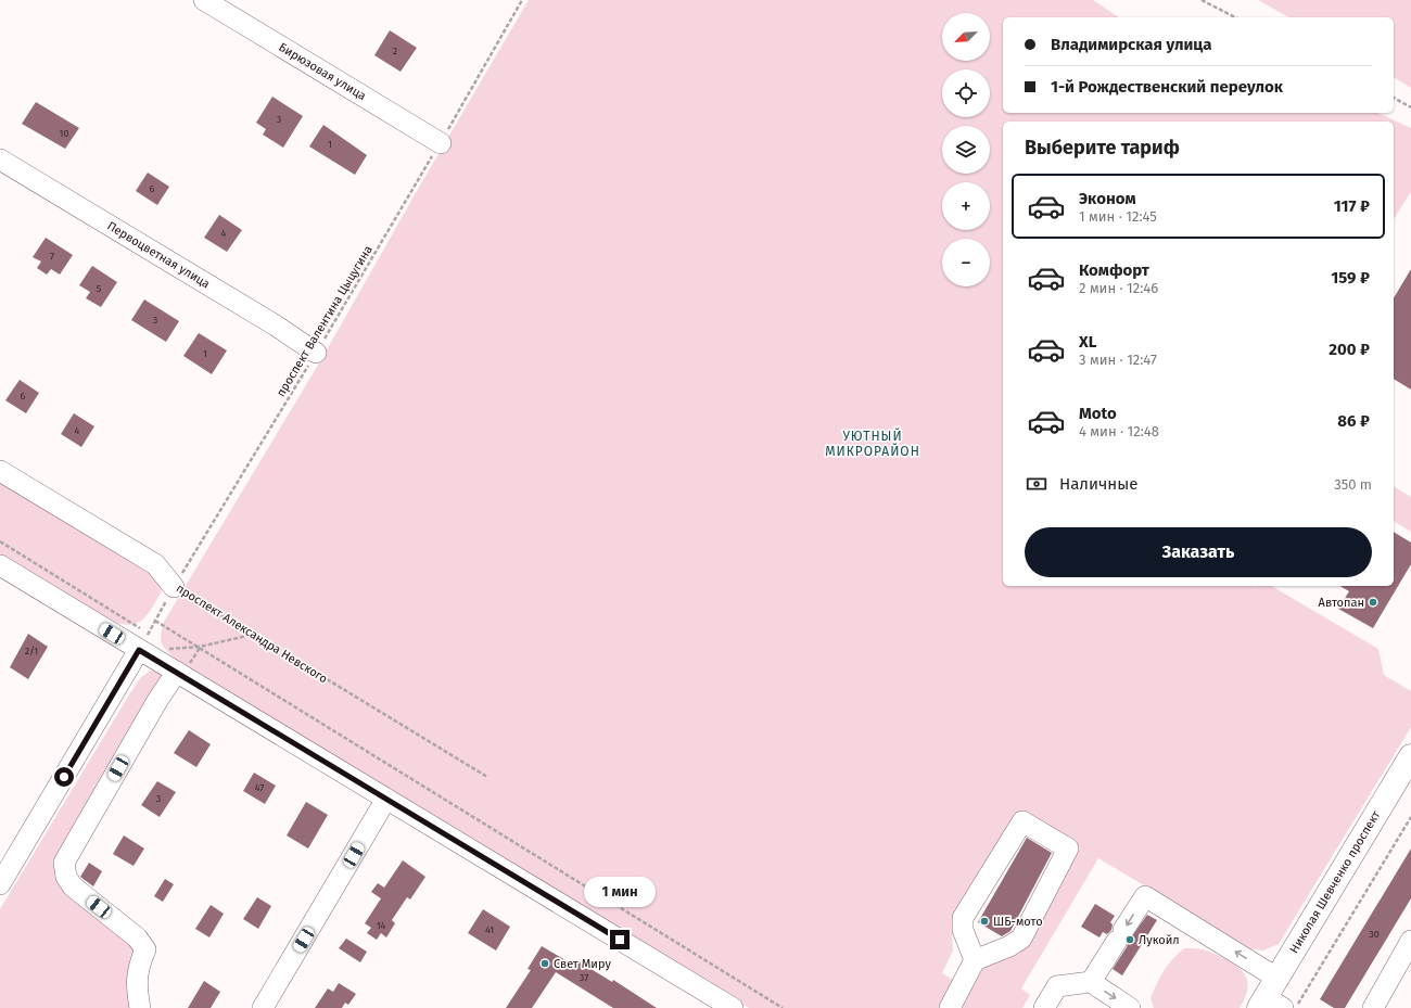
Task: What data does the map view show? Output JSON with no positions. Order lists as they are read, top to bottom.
{
  "streets": {
    "main road": ["Николая Шевченко проспект"],
    "street": ["Бирюзовая улица", "Первоцветная улица", "проспект Александра Невского"],
    "path": ["проспект Валентина Цыцугина"]
  },
  "crossings": [
    ["Бирюзовая улица", "проспект Валентина Цыцугина"],
    ["Первоцветная улица", "проспект Валентина Цыцугина"],
    ["проспект Валентина Цыцугина", "проспект Александра Невского"]
  ],
  "districts": ["УЮТНЫЙ МИКРОРАЙОН"],
  "places": [
    "Автопан",
    "ШБ-мото",
    "Лукойл",
    "Свет Миру"
  ],
  "house_numbers": [
    "2",
    "3",
    "10",
    "1",
    "6",
    "4",
    "7",
    "5",
    "3",
    "1",
    "6",
    "4",
    "2/1",
    "47",
    "3",
    "14",
    "41",
    "30",
    "37"
  ],
  "north": "bottom left",
  "page": {
    "map_buttons": ["+", "−"],
    "banner": ["Владимирская улица", "1-й Рождественский переулок"],
    "heading": "Выберите тариф",
    "list": [
      {
        "name": "Эконом",
        "note": "1 мин · 12:45",
        "value": "117 ₽"
      },
      {
        "name": "Комфорт",
        "note": "2 мин · 12:46",
        "value": "159 ₽"
      },
      {
        "name": "XL",
        "note": "3 мин · 12:47",
        "value": "200 ₽"
      },
      {
        "name": "Moto",
        "note": "4 мин · 12:48",
        "value": "86 ₽"
      }
    ],
    "pay": ["Наличные", "350 m"],
    "buttons": "Заказать",
    "bubble": "1 мин"
  }
}
